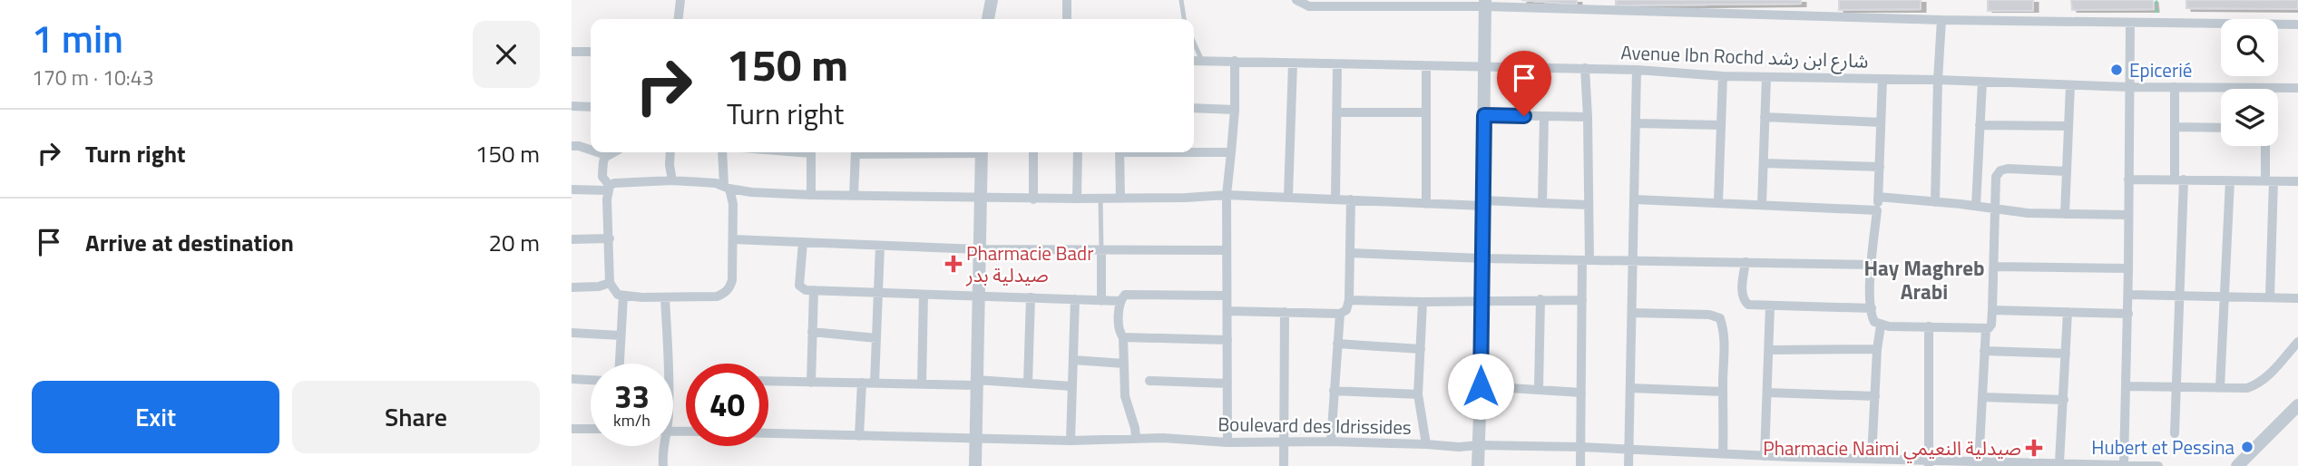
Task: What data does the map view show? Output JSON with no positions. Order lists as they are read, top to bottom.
{
  "streets": {
    "street": ["Avenue Ibn Rochd شارع ابن رشد", "Boulevard des Idrissides"]
  },
  "districts": ["Hay Maghreb Arabi"],
  "places": {
    "other": ["Epicerié", "Hubert et Pessina"],
    "health": ["Pharmacie Badr صيدلية بدر", "Pharmacie Naimi صيدلية النعيمي"]
  },
  "page": {
    "heading": ["1 min", "170 m · 10:43"],
    "turn": ["150 m", "Turn right"],
    "list": [
      {
        "name": "Turn right",
        "value": "150 m"
      },
      {
        "name": "Arrive at destination",
        "value": "20 m"
      }
    ],
    "speed": "33 km/h",
    "limit": "40",
    "buttons": ["Exit", "Share"]
  }
}
